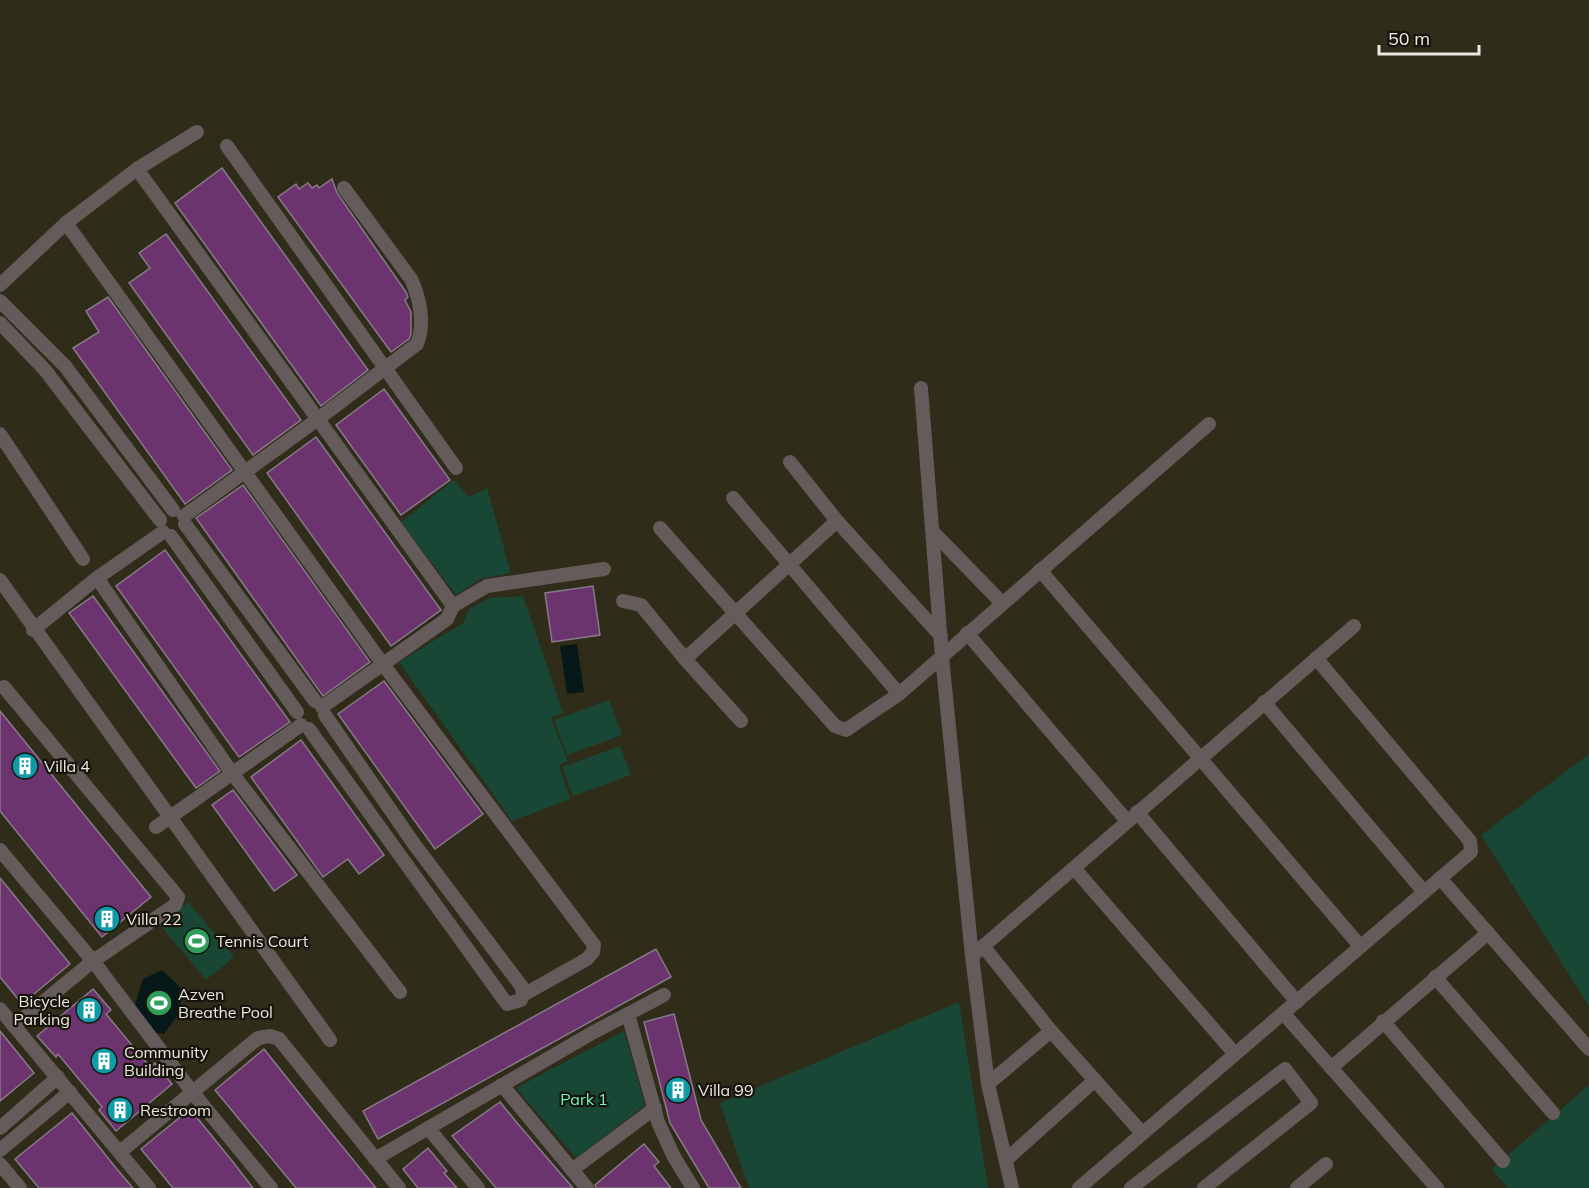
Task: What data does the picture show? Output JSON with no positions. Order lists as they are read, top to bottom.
{
  "parks": ["Park 1"],
  "places": {
    "building": [
      "Villa 4",
      "Villa 22",
      "Bicycle Parking",
      "Community Building",
      "Villa 99",
      "Restroom"
    ],
    "sports": ["Tennis Court", "Azven Breathe Pool"]
  },
  "scale_bar": "50 m"
}
